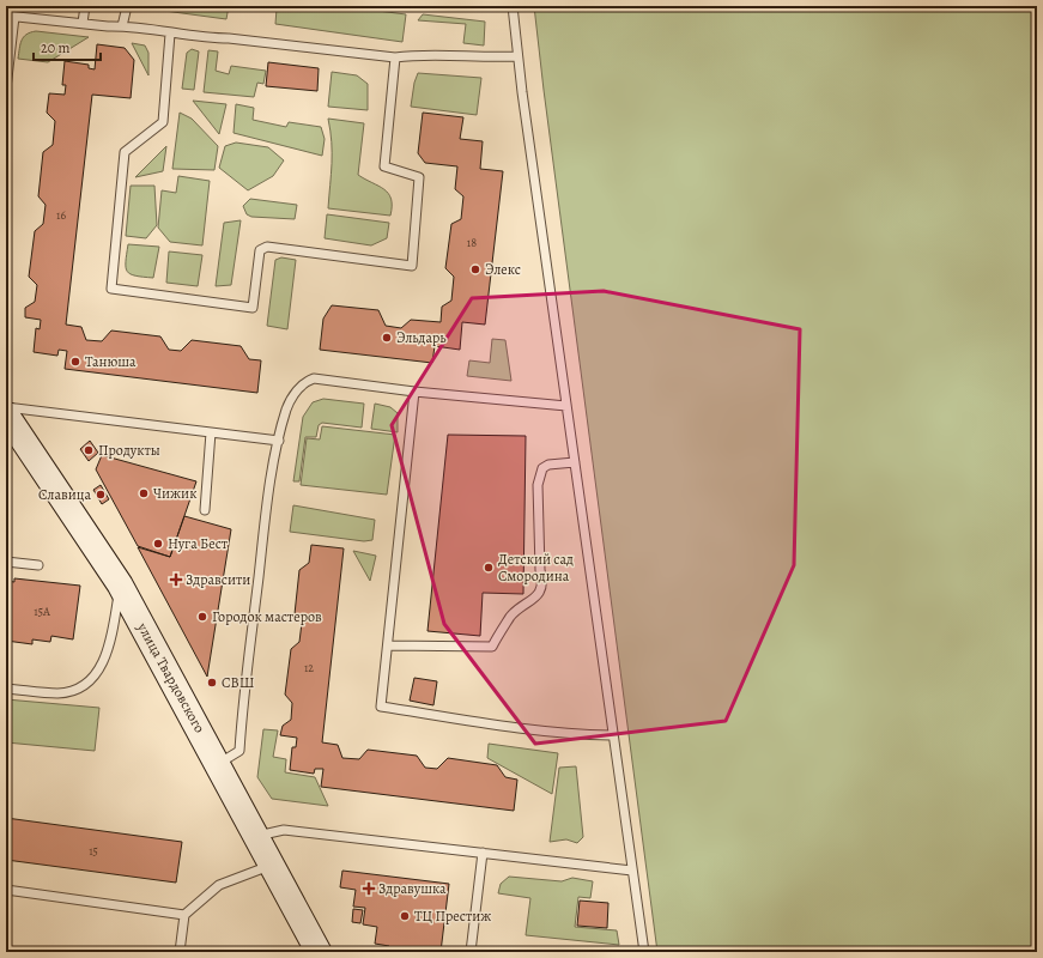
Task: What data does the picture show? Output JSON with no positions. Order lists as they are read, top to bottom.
{
  "streets": {
    "street": ["улица Твардовского"]
  },
  "places": {
    "other": [
      "Элекс",
      "Эльдарь",
      "Танюша",
      "Продукты",
      "Чижик",
      "Славица",
      "Нуга Бест",
      "Детский сад Смородина",
      "Городок мастеров",
      "СВШ",
      "ТЦ Престиж"
    ],
    "health": ["Здравсити", "Здравушка"]
  },
  "house_numbers": [
    "16",
    "18",
    "15А",
    "12",
    "15"
  ],
  "scale_bar": "20 m"
}
